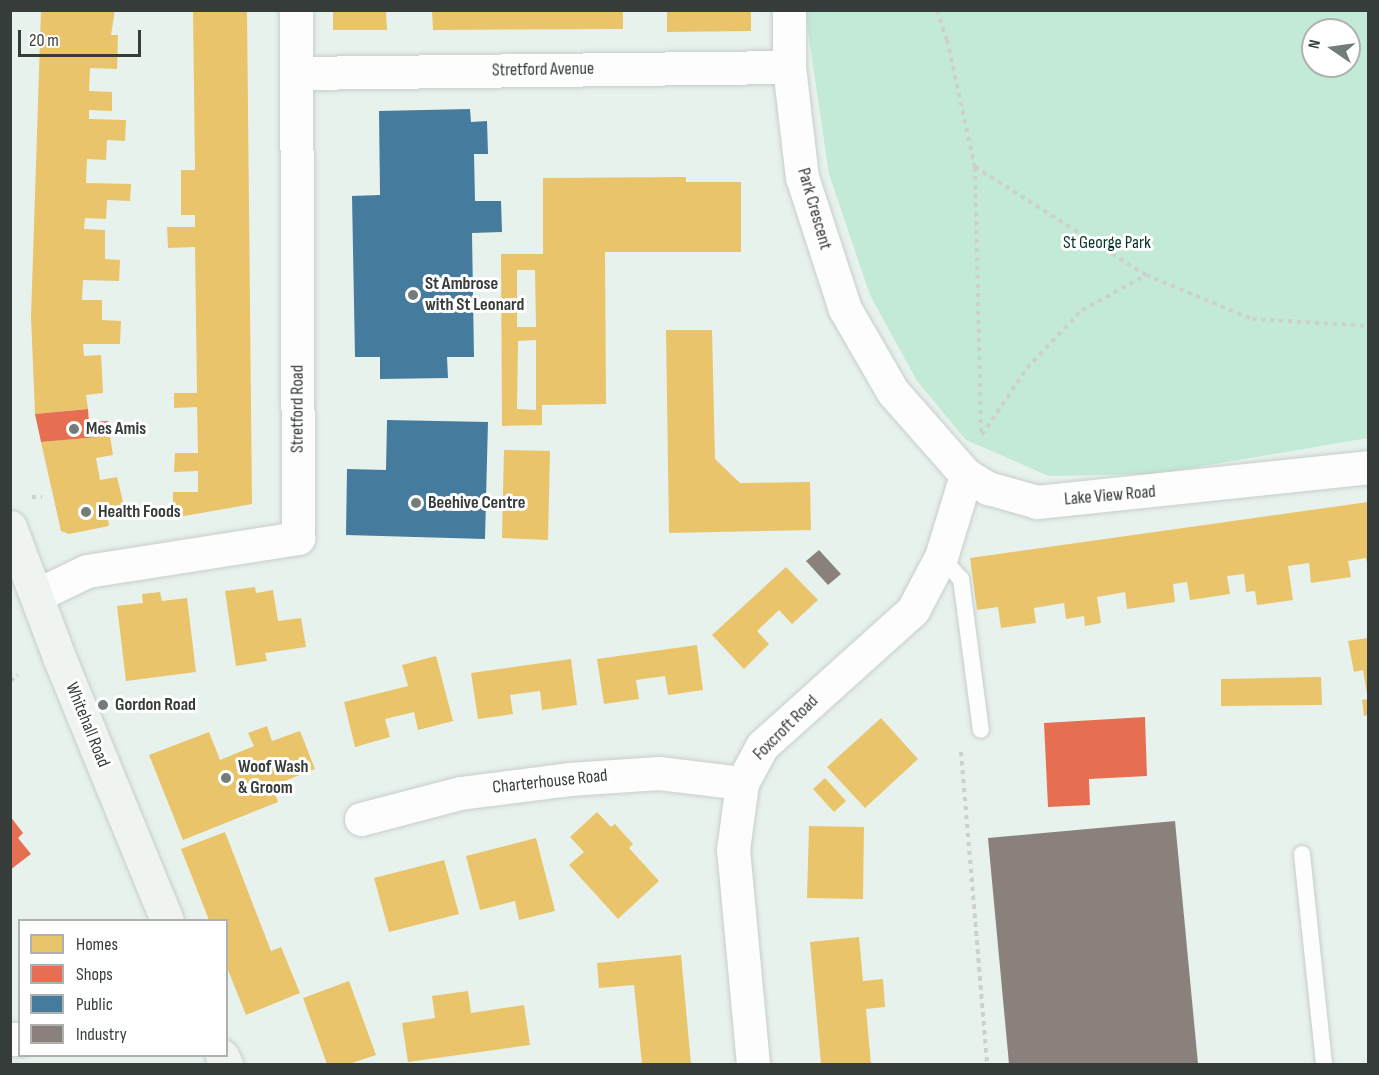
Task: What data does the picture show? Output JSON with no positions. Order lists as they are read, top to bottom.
{
  "streets": {
    "main road": ["Whitehall Road"],
    "street": [
      "Stretford Avenue",
      "Park Crescent",
      "Stretford Road",
      "Lake View Road",
      "Foxcroft Road",
      "Charterhouse Road"
    ]
  },
  "crossings": [
    ["Stretford Avenue", "Park Crescent"],
    ["Stretford Avenue", "Stretford Road"],
    ["Park Crescent", "Lake View Road"],
    ["Stretford Road", "Whitehall Road"],
    ["Lake View Road", "Foxcroft Road"],
    ["Foxcroft Road", "Charterhouse Road"]
  ],
  "parks": ["St George Park"],
  "places": [
    "St Ambrose with St Leonard",
    "Mes Amis",
    "Beehive Centre",
    "Health Foods",
    "Gordon Road",
    "Woof Wash & Groom"
  ],
  "legend": [
    "Homes",
    "Shops",
    "Public",
    "Industry"
  ],
  "scale_bar": "20 m",
  "north": "left"
}
